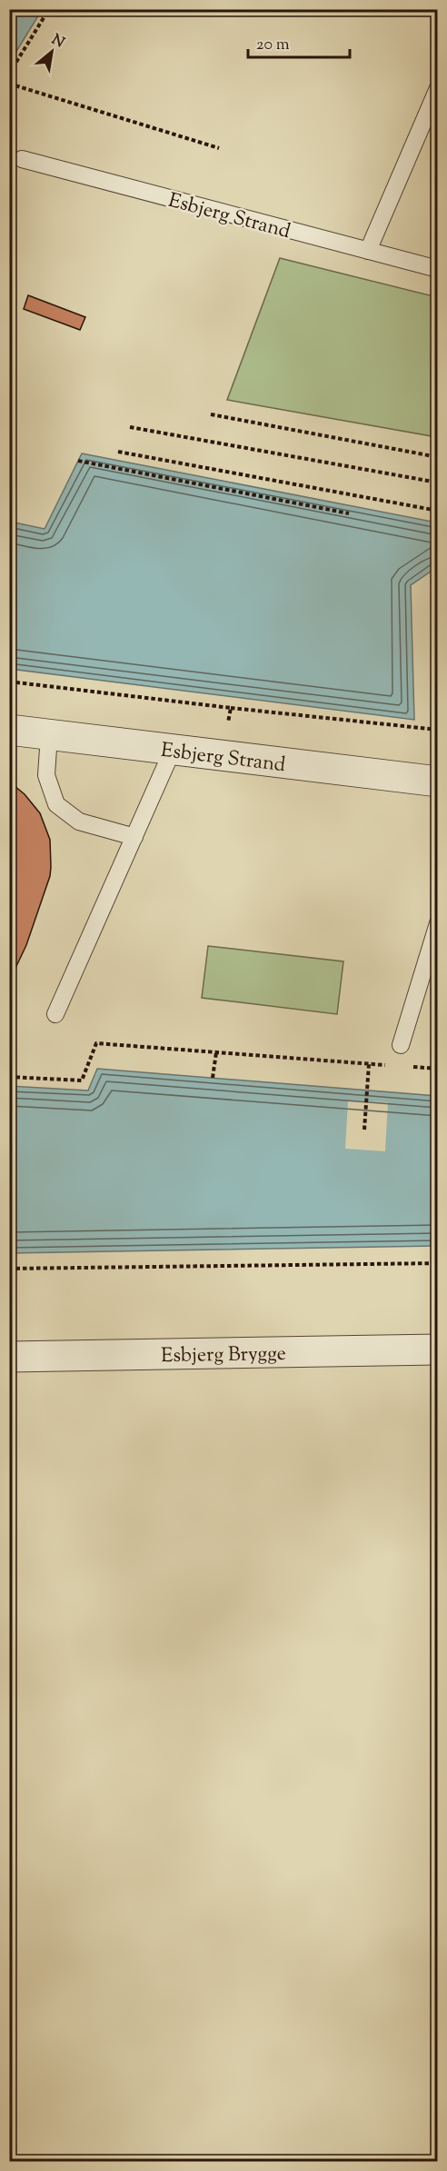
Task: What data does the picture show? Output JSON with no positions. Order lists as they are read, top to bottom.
{
  "streets": {
    "street": ["Esbjerg Strand", "Esbjerg Brygge"]
  },
  "scale_bar": "20 m",
  "north": "top right"
}
